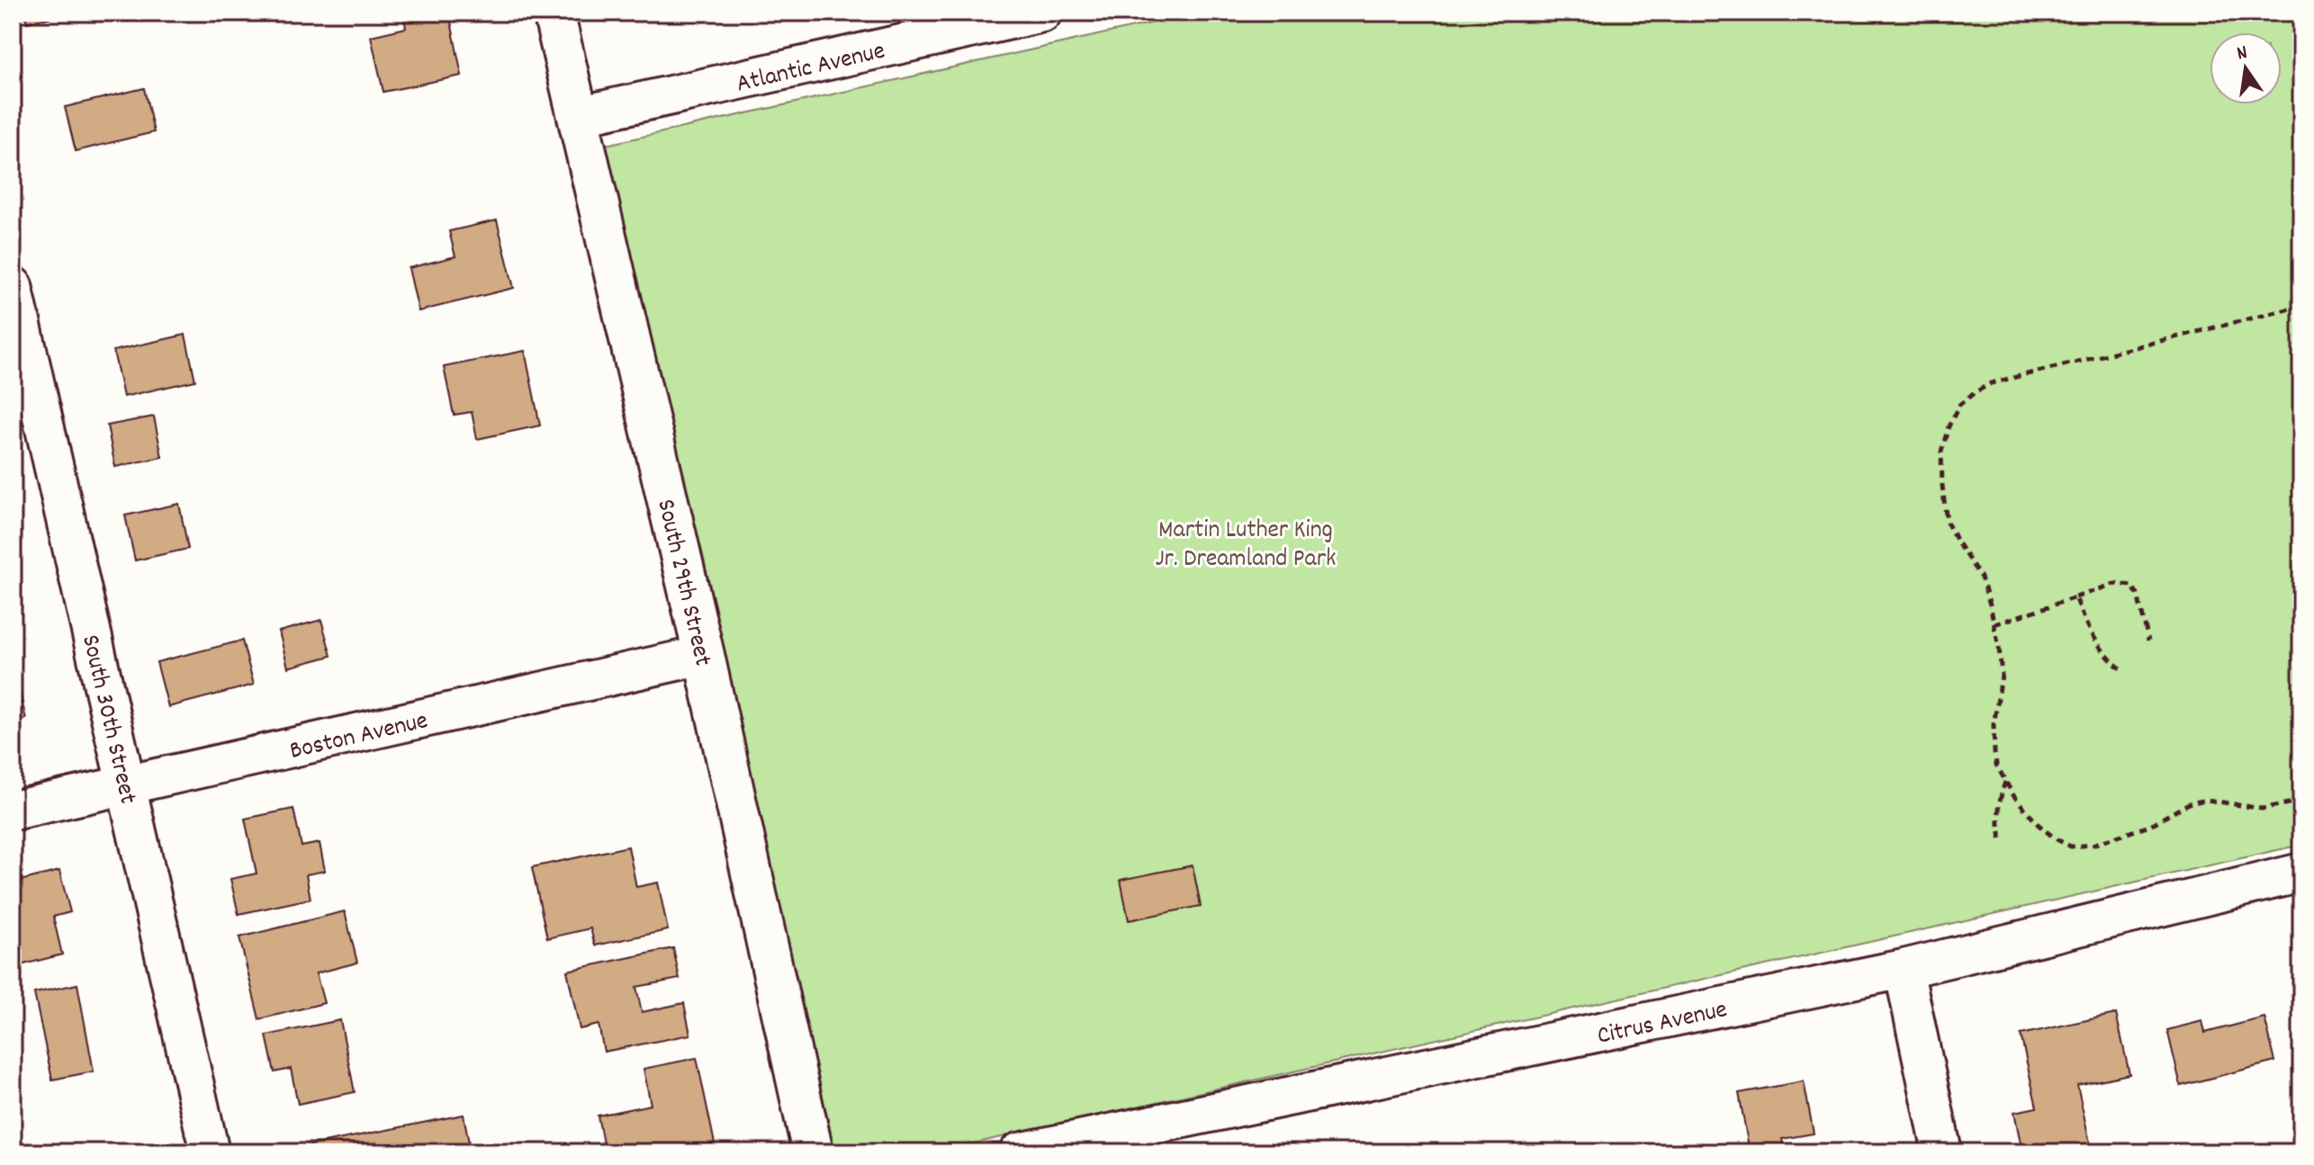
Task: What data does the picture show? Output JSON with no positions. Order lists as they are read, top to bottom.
{
  "streets": {
    "street": [
      "Atlantic Avenue",
      "South 29th Street",
      "South 30th Street",
      "Boston Avenue",
      "Citrus Avenue"
    ]
  },
  "crossings": [
    ["Atlantic Avenue", "South 29th Street"],
    ["South 29th Street", "Boston Avenue"],
    ["South 30th Street", "Boston Avenue"]
  ],
  "parks": ["Martin Luther King Jr. Dreamland Park"],
  "north": "top"
}
